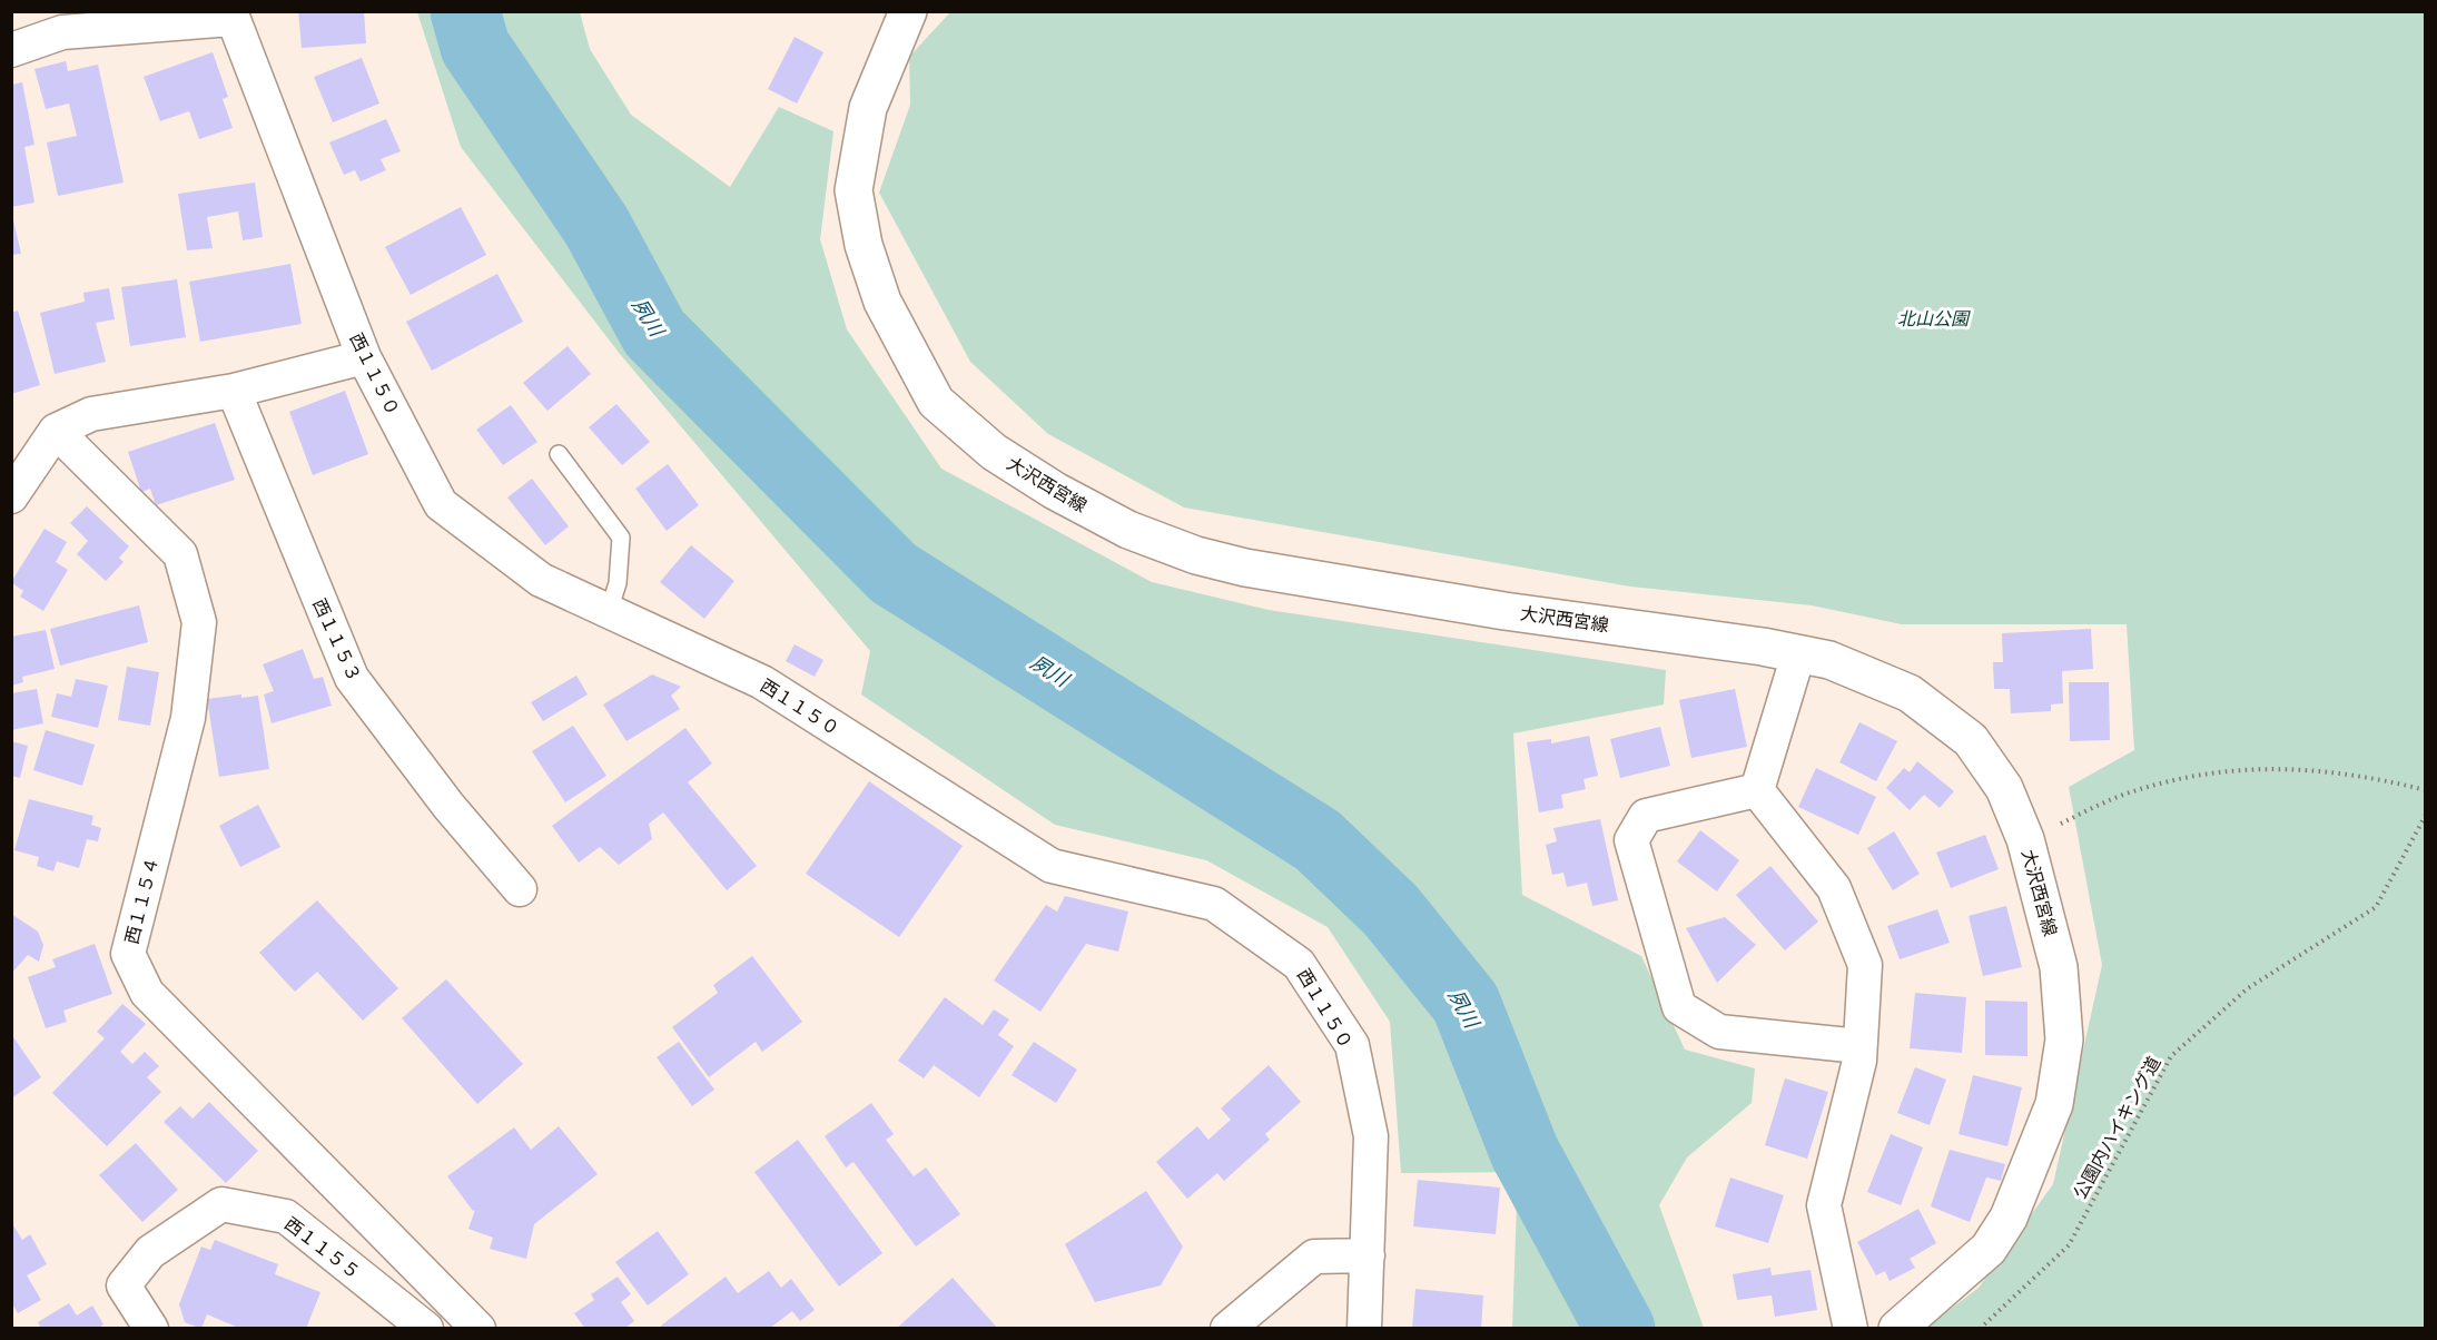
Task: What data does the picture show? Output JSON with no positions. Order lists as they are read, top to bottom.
{
  "streets": {
    "main road": ["大沢西宮線"],
    "street": [
      "西１１５０",
      "西１１５３",
      "西１１５４",
      "西１１５５"
    ],
    "path": ["公園内ハイキング道"]
  },
  "water": ["夙川"],
  "parks": ["北山公園"]
}
